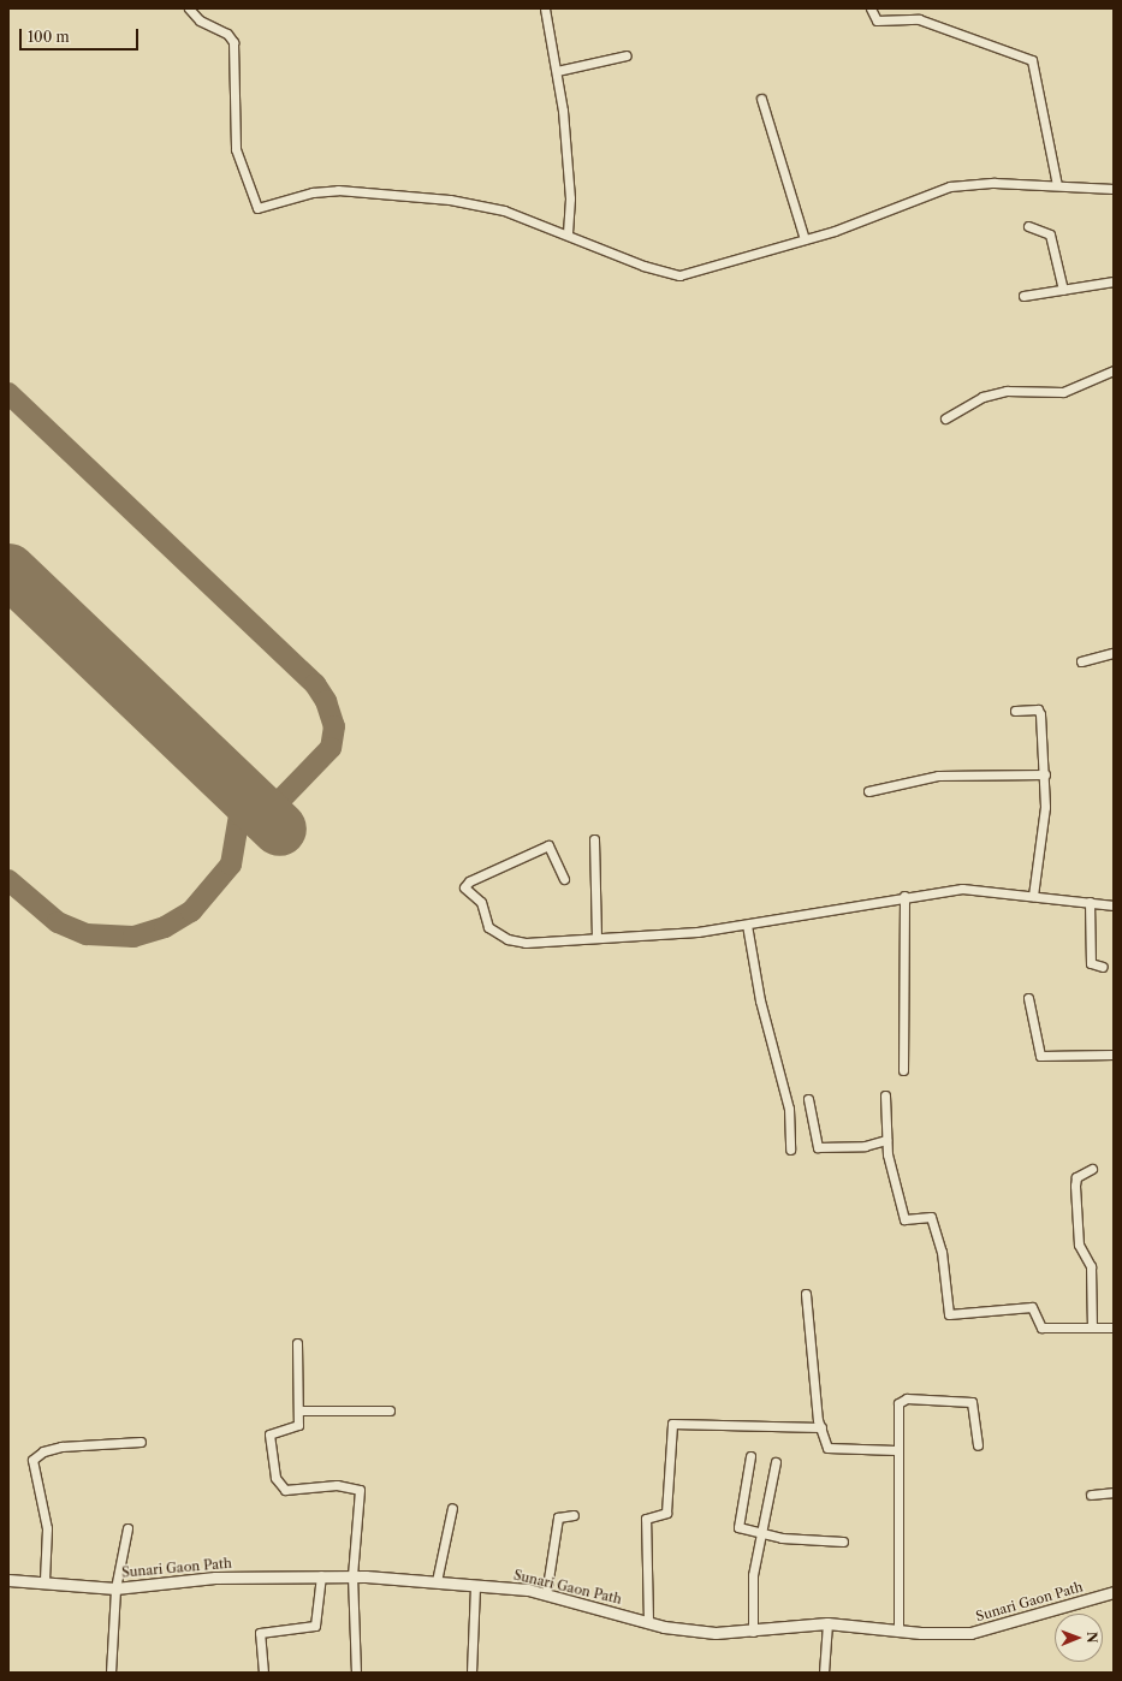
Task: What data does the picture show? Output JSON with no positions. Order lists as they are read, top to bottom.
{
  "streets": {
    "street": ["Sunari Gaon Path"]
  },
  "scale_bar": "100 m",
  "north": "right"
}
